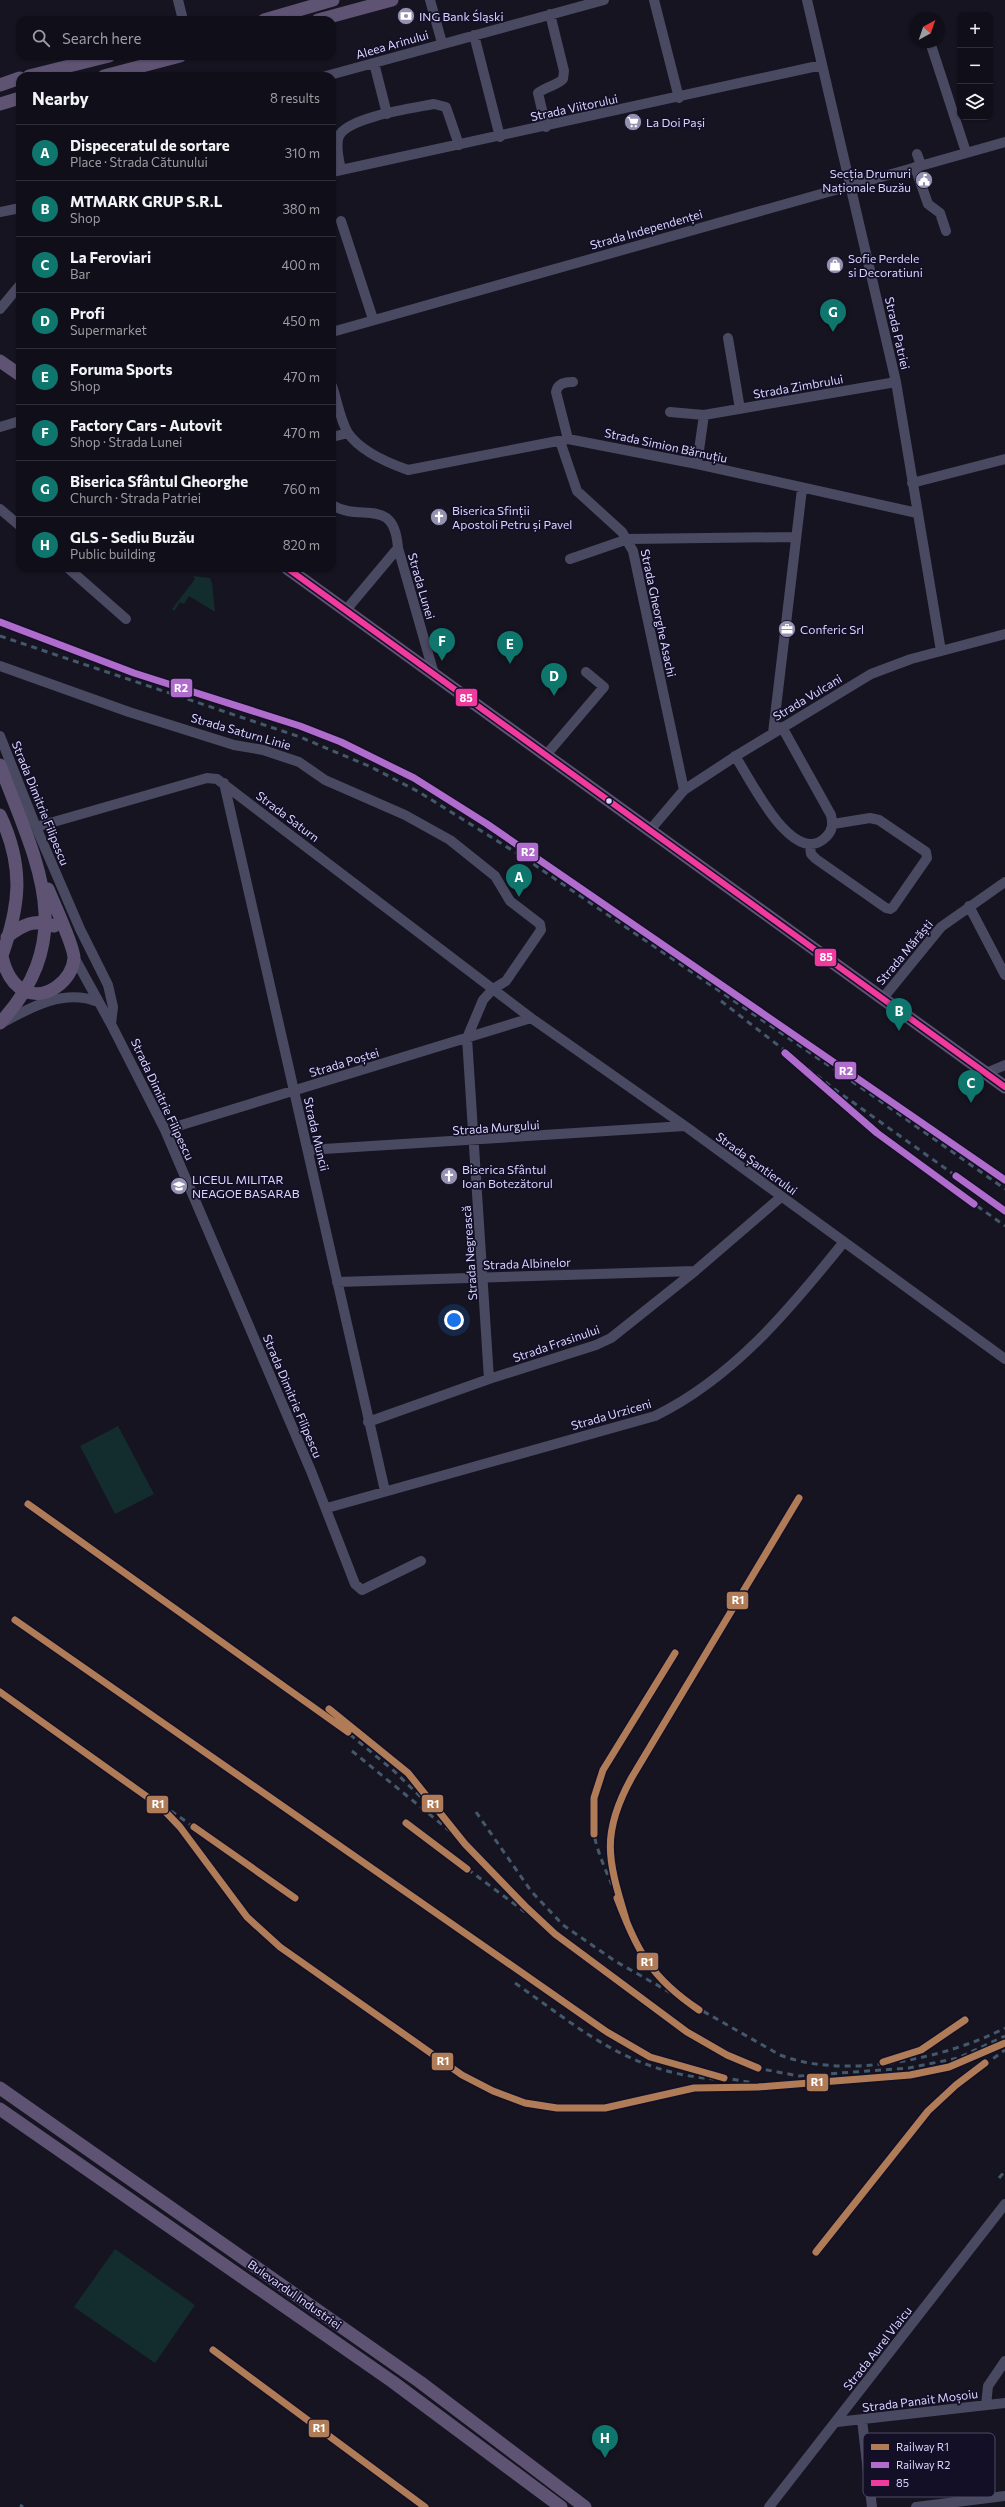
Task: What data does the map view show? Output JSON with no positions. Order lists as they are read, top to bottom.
{
  "streets": {
    "main road": ["Bulevardul Industriei"],
    "street": [
      "Aleea Arinului",
      "Strada Viitorului",
      "Strada Independenței",
      "Strada Patriei",
      "Strada Zimbrului",
      "Strada Simion Bărnuțiu",
      "Strada Lunei",
      "Strada Gheorghe Asachi",
      "Strada Vulcani",
      "Strada Saturn Linie",
      "Strada Dimitrie Filipescu",
      "Strada Saturn",
      "Strada Mărăști",
      "Strada Poștei",
      "Strada Murgului",
      "Strada Muncii",
      "Strada Șantierului",
      "Strada Negrească",
      "Strada Albinelor",
      "Strada Frasinului",
      "Strada Urziceni",
      "Strada Aurel Vlaicu",
      "Strada Panait Moșoiu"
    ]
  },
  "crossings": [
    ["Strada Viitorului", "Strada Patriei"],
    ["Strada Independenței", "Strada Patriei"],
    ["Strada Patriei", "Strada Zimbrului"],
    ["Strada Patriei", "Strada Simion Bărnuțiu"],
    ["Strada Patriei", "Strada Vulcani"],
    ["Strada Simion Bărnuțiu", "Strada Gheorghe Asachi"],
    ["Strada Gheorghe Asachi", "Strada Vulcani"],
    ["Strada Saturn Linie", "Strada Negrească"],
    ["Strada Dimitrie Filipescu", "Strada Saturn"],
    ["Strada Dimitrie Filipescu", "Strada Poștei"],
    ["Strada Dimitrie Filipescu", "Strada Urziceni"],
    ["Strada Saturn", "Strada Muncii"],
    ["Strada Saturn", "Strada Șantierului"],
    ["Strada Saturn", "Strada Negrească"],
    ["Strada Poștei", "Strada Muncii"],
    ["Strada Poștei", "Strada Șantierului"],
    ["Strada Poștei", "Strada Negrească"],
    ["Strada Murgului", "Strada Muncii"],
    ["Strada Murgului", "Strada Șantierului"],
    ["Strada Murgului", "Strada Negrească"],
    ["Strada Muncii", "Strada Albinelor"],
    ["Strada Muncii", "Strada Frasinului"],
    ["Strada Muncii", "Strada Urziceni"],
    ["Strada Șantierului", "Strada Negrească"],
    ["Strada Șantierului", "Strada Frasinului"],
    ["Strada Șantierului", "Strada Urziceni"],
    ["Strada Negrească", "Strada Albinelor"],
    ["Strada Negrească", "Strada Frasinului"],
    ["Strada Albinelor", "Strada Frasinului"],
    ["Strada Aurel Vlaicu", "Strada Panait Moșoiu"]
  ],
  "places": {
    "bank": ["ING Bank Śląski"],
    "supermarket": ["La Doi Pași"],
    "public building": ["Secția Drumuri Naționale Buzău"],
    "shop": ["Sofie Perdele si Decoratiuni"],
    "church": ["Biserica Sfinții Apostoli Petru și Pavel", "Biserica Sfântul Ioan Botezătorul"],
    "office": ["Conferic Srl"],
    "school or university": ["LICEUL MILITAR NEAGOE BASARAB"]
  },
  "lines": ["transit line 85", "rail line R2", "rail line R1"],
  "legend": ["Railway R1", "Railway R2", "85"],
  "north": "top right",
  "page": {
    "map_buttons": ["+", "−"],
    "search": "Search here",
    "heading": ["Nearby", "8 results"],
    "list": [
      {
        "mark": "A",
        "name": "Dispeceratul de sortare",
        "note": "Place · Strada Cătunului",
        "value": "310 m"
      },
      {
        "mark": "B",
        "name": "MTMARK GRUP S.R.L",
        "note": "Shop",
        "value": "380 m"
      },
      {
        "mark": "C",
        "name": "La Feroviari",
        "note": "Bar",
        "value": "400 m"
      },
      {
        "mark": "D",
        "name": "Profi",
        "note": "Supermarket",
        "value": "450 m"
      },
      {
        "mark": "E",
        "name": "Foruma Sports",
        "note": "Shop",
        "value": "470 m"
      },
      {
        "mark": "F",
        "name": "Factory Cars - Autovit",
        "note": "Shop · Strada Lunei",
        "value": "470 m"
      },
      {
        "mark": "G",
        "name": "Biserica Sfântul Gheorghe",
        "note": "Church · Strada Patriei",
        "value": "760 m"
      },
      {
        "mark": "H",
        "name": "GLS - Sediu Buzău",
        "note": "Public building",
        "value": "820 m"
      }
    ],
    "pins": [
      "G",
      "F",
      "E",
      "D",
      "A",
      "B",
      "C",
      "H"
    ]
  }
}
